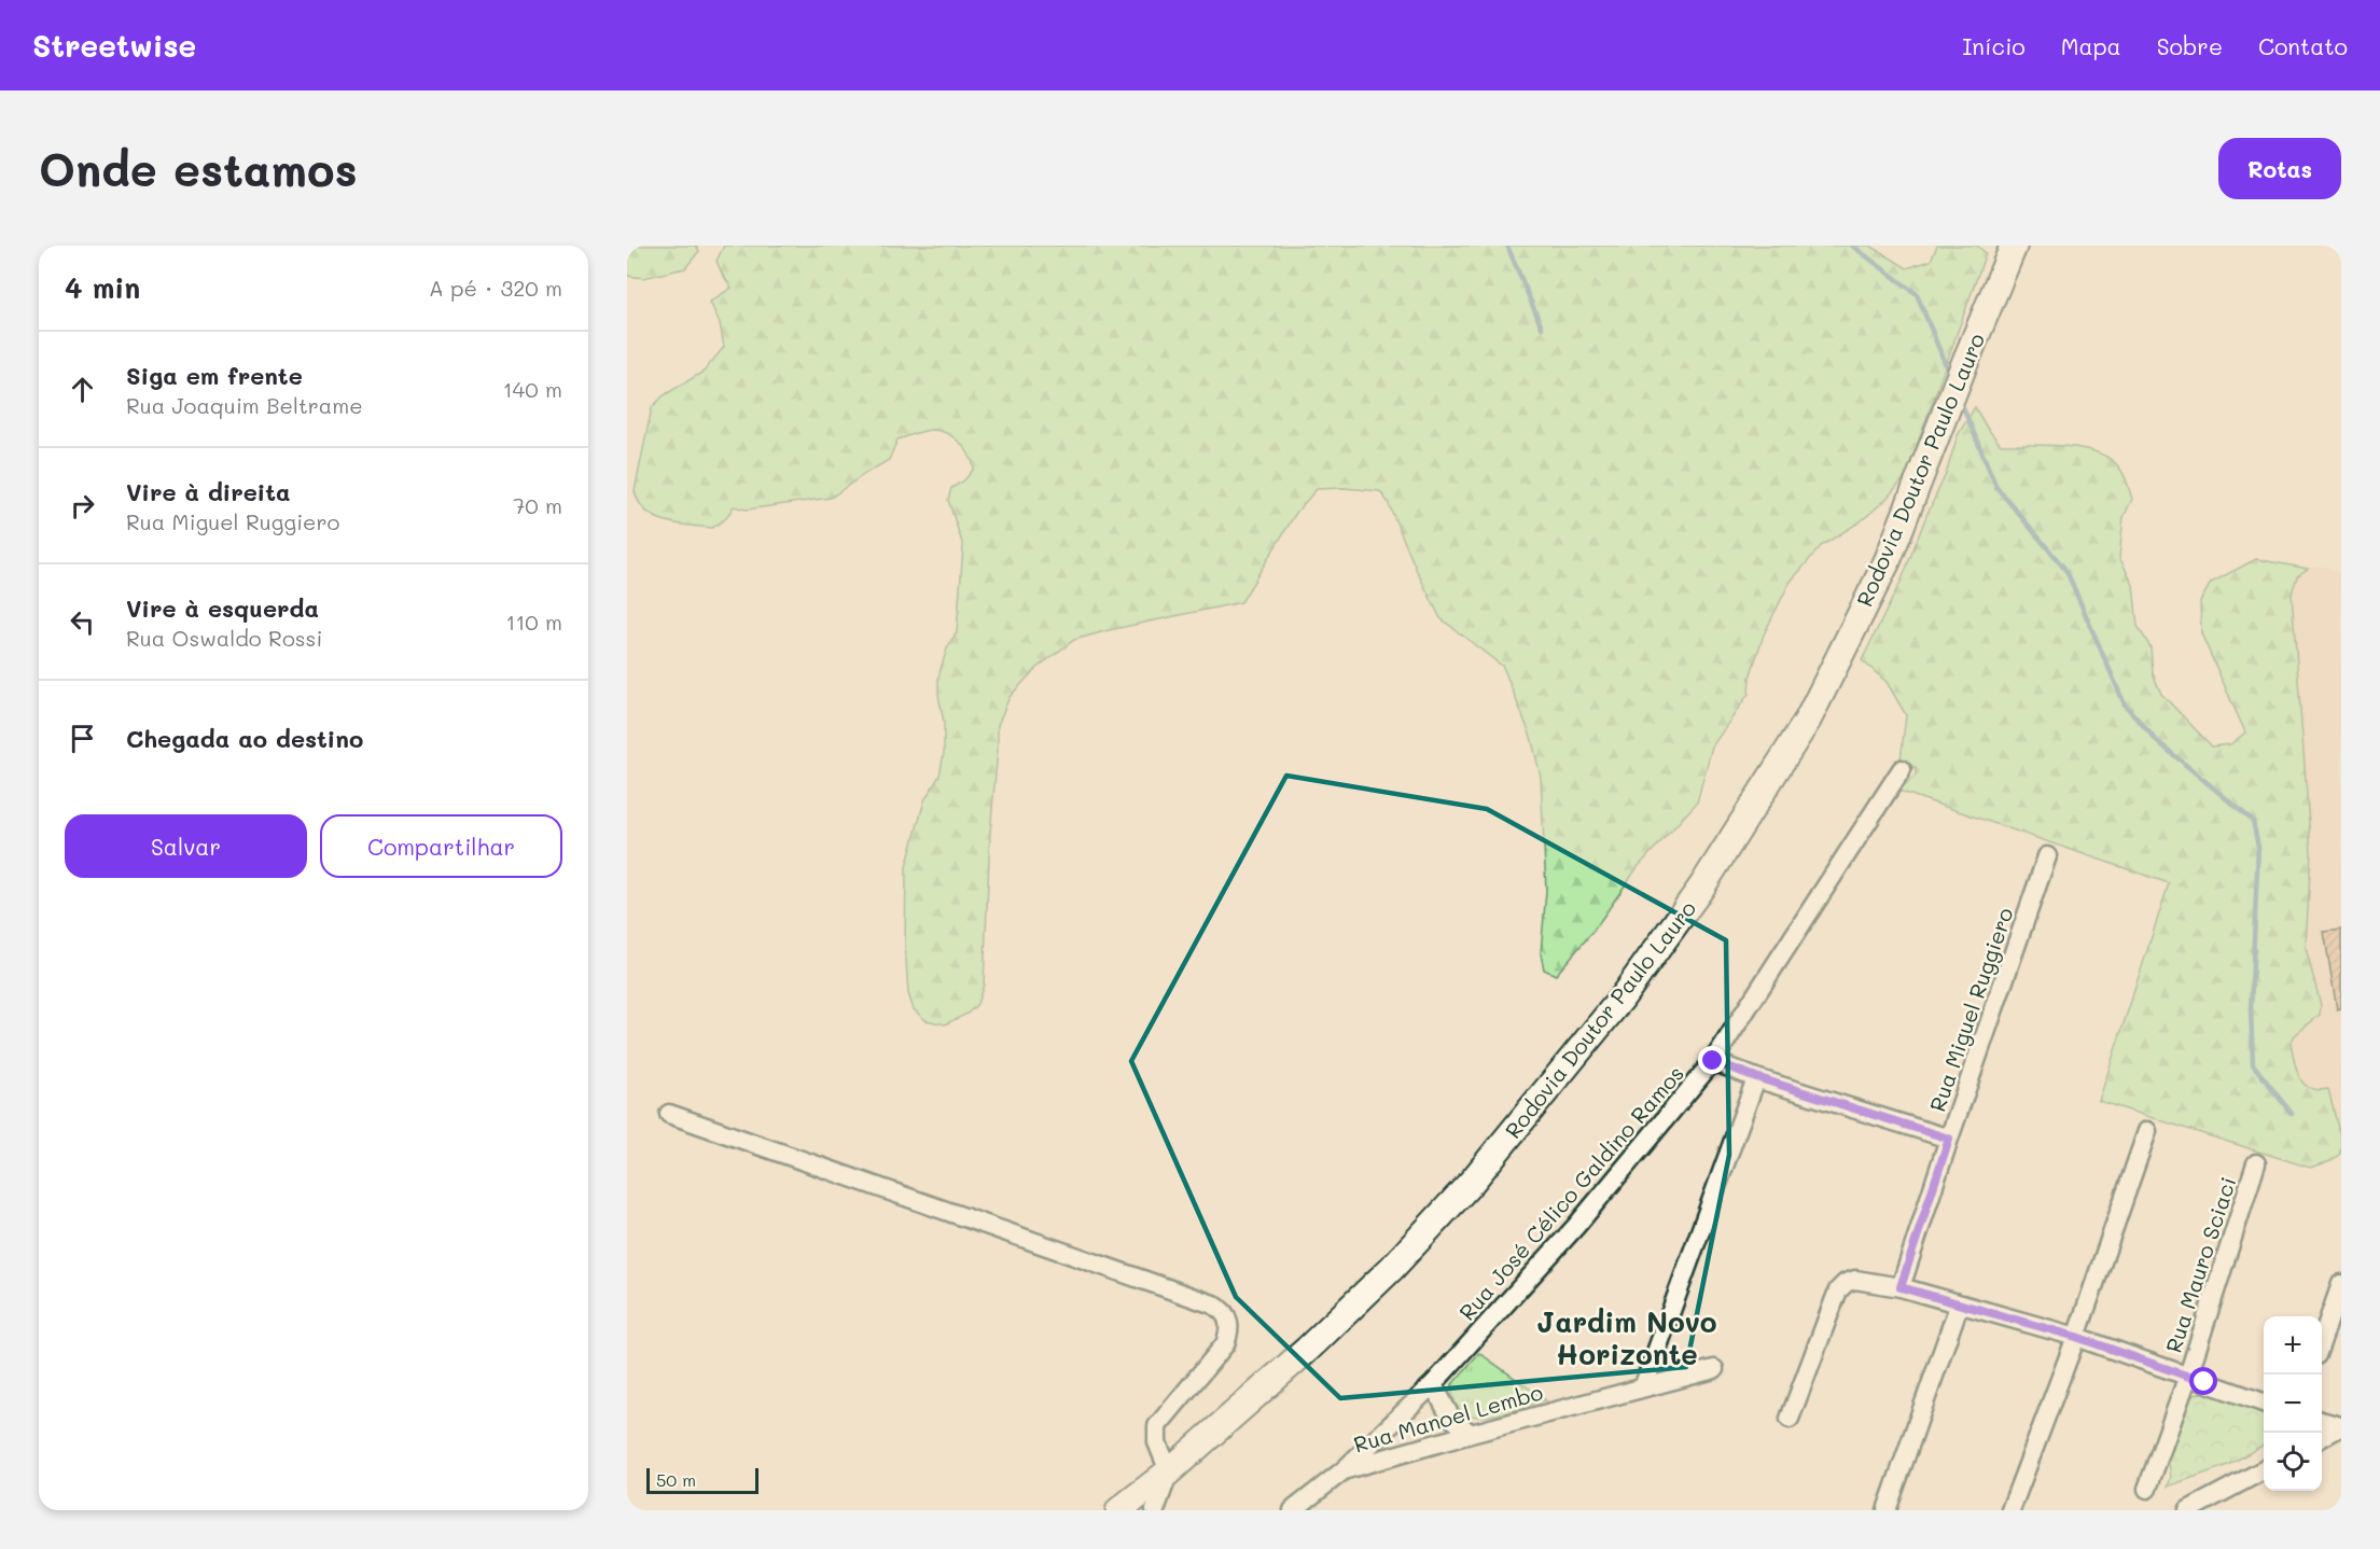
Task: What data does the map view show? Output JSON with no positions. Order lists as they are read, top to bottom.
{
  "streets": {
    "highway": ["Rodovia Doutor Paulo Lauro"],
    "street": [
      "Rua Miguel Ruggiero",
      "Rua José Célico Galdino Ramos",
      "Rua Mauro Sciaci",
      "Rua Manoel Lembo"
    ]
  },
  "crossings": [
    ["Rua José Célico Galdino Ramos", "Rua Manoel Lembo"]
  ],
  "districts": ["Jardim Novo Horizonte"],
  "scale_bar": "50 m",
  "page": {
    "header": "Streetwise",
    "nav": [
      "Início",
      "Mapa",
      "Sobre",
      "Contato"
    ],
    "buttons": [
      "Rotas",
      ["Salvar", "Compartilhar"]
    ],
    "title": "Onde estamos",
    "heading": ["4 min", "A pé · 320 m"],
    "list": [
      ["Siga em frente", "Rua Joaquim Beltrame", "140 m"],
      ["Vire à direita", "Rua Miguel Ruggiero", "70 m"],
      ["Vire à esquerda", "Rua Oswaldo Rossi", "110 m"],
      "Chegada ao destino"
    ],
    "map_buttons": ["+", "−"],
    "scale": "50 m"
  }
}
